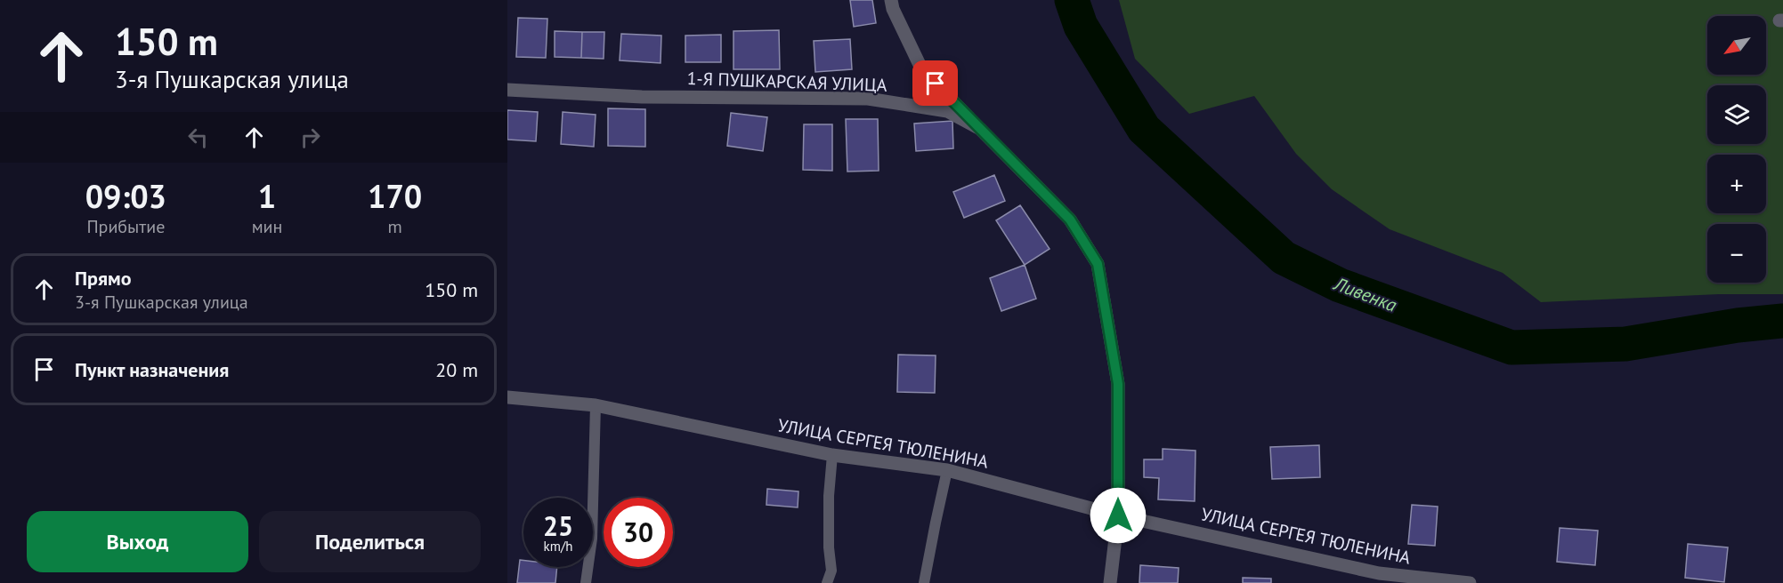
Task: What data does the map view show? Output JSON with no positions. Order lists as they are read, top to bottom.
{
  "streets": {
    "street": ["1-Я ПУШКАРСКАЯ УЛИЦА", "УЛИЦА СЕРГЕЯ ТЮЛЕНИНА"]
  },
  "crossings": [
    ["1-Я ПУШКАРСКАЯ УЛИЦА", "УЛИЦА СЕРГЕЯ ТЮЛЕНИНА"]
  ],
  "water": ["Ливенка"],
  "north": "bottom left",
  "page": {
    "turn": ["150 m", "3-я Пушкарская улица"],
    "map_buttons": ["+", "−"],
    "eta": [
      "09:03",
      "Прибытие",
      "1",
      "мин",
      "170",
      "m"
    ],
    "list": [
      {
        "name": "Прямо",
        "note": "3-я Пушкарская улица",
        "value": "150 m"
      },
      {
        "name": "Пункт назначения",
        "value": "20 m"
      }
    ],
    "speed": "25 km/h",
    "limit": "30",
    "buttons": ["Выход", "Поделиться"]
  }
}
